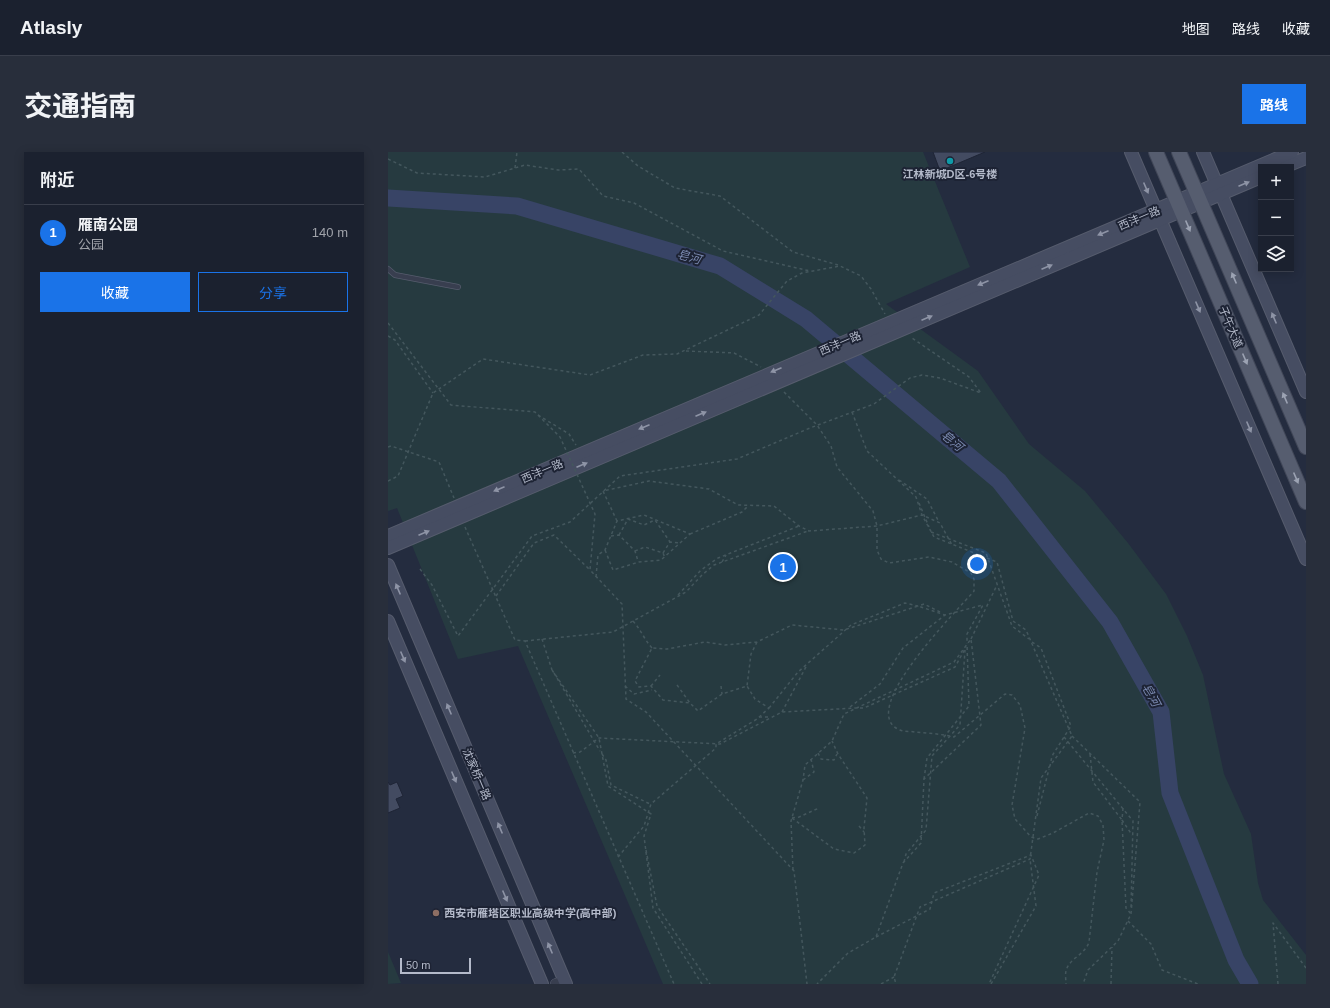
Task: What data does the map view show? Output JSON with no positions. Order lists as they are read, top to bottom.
{
  "streets": {
    "main road": ["西沣一路", "子午大道", "沈家桥一路"]
  },
  "crossings": [
    ["西沣一路", "子午大道"]
  ],
  "water": ["皂河"],
  "places": ["江林新城D区-6号楼", "西安市雁塔区职业高级中学(高中部)"],
  "scale_bar": "50 m",
  "page": {
    "header": "Atlasly",
    "nav": ["地图", "路线", "收藏"],
    "title": "交通指南",
    "buttons": [
      "路线",
      ["收藏", "分享"]
    ],
    "heading": "附近",
    "map_buttons": ["+", "−"],
    "list": [
      {
        "mark": "1",
        "name": "雁南公园",
        "note": "公园",
        "value": "140 m"
      }
    ],
    "pins": "1",
    "scale": "50 m"
  }
}
